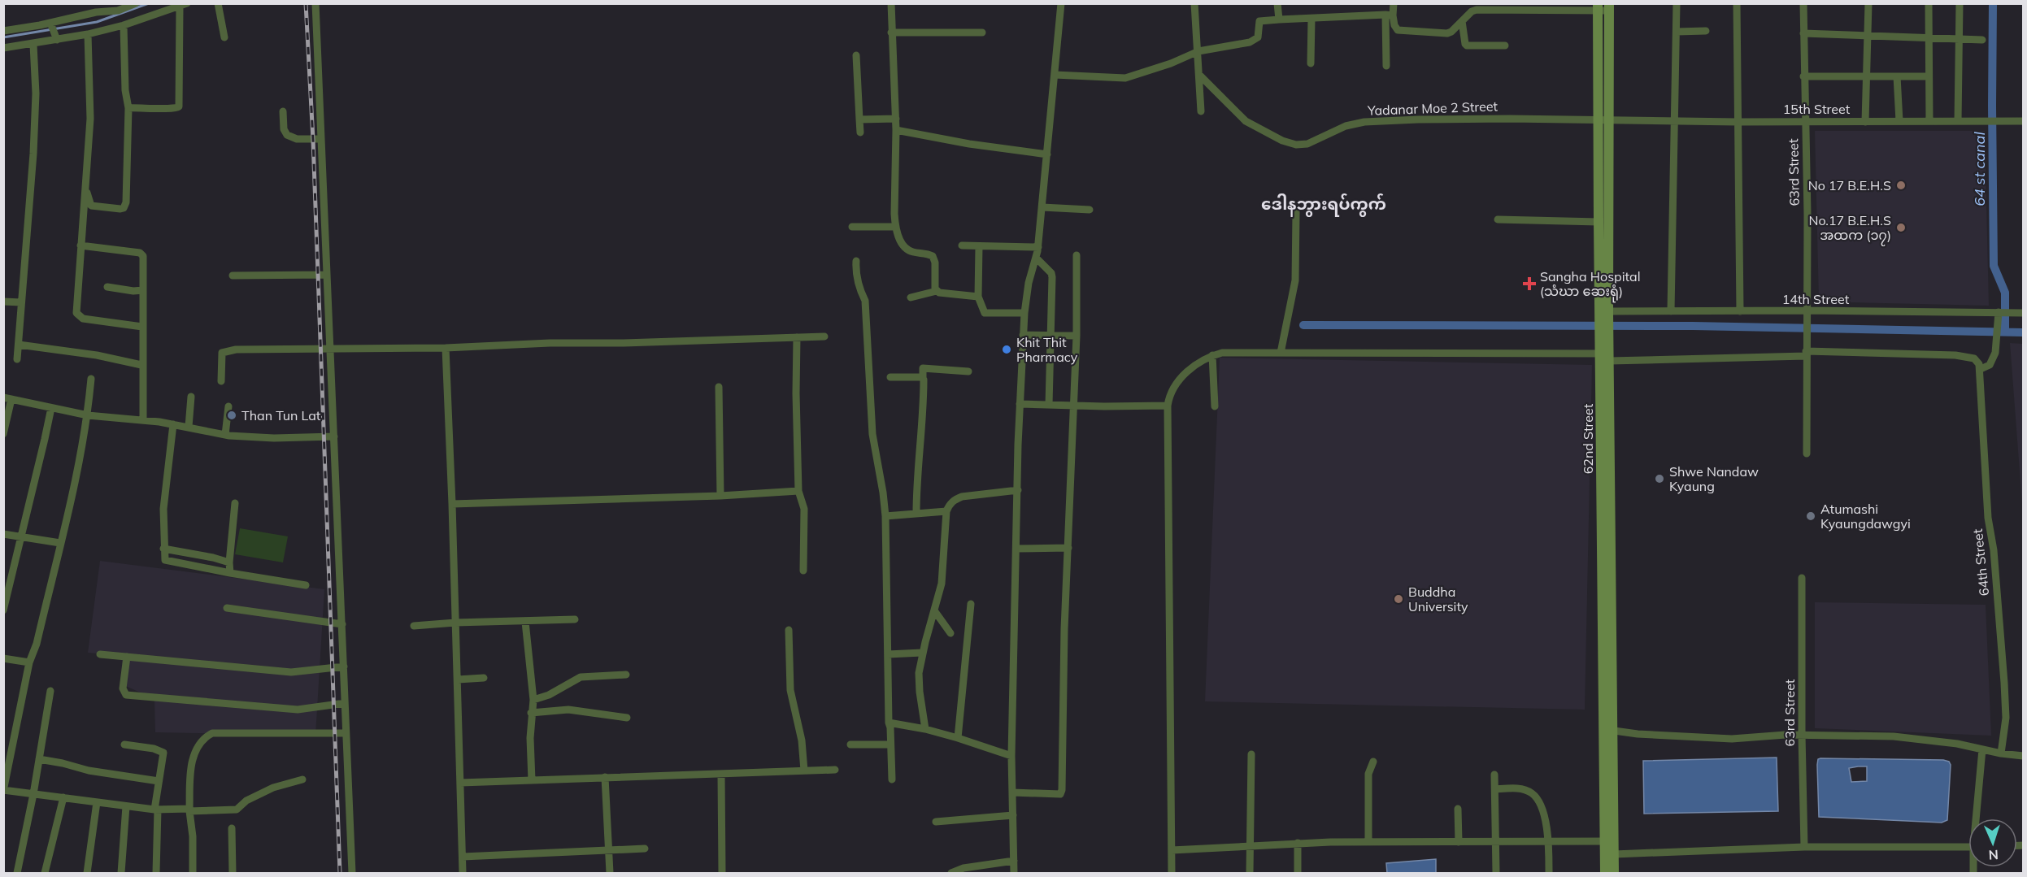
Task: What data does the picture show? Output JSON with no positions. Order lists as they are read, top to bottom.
{
  "streets": {
    "main road": ["62nd Street"],
    "street": [
      "Yadanar Moe 2 Street",
      "15th Street",
      "63rd Street",
      "14th Street",
      "64th Street"
    ]
  },
  "crossings": [
    ["Yadanar Moe 2 Street", "15th Street"],
    ["Yadanar Moe 2 Street", "62nd Street"],
    ["15th Street", "63rd Street"],
    ["15th Street", "62nd Street"],
    ["63rd Street", "14th Street"],
    ["14th Street", "62nd Street"]
  ],
  "districts": ["ဒေါနဘွားရပ်ကွက်"],
  "water": ["64 st canal"],
  "places": {
    "other": [
      "No 17 B.E.H.S",
      "No.17 B.E.H.S အထက (၁၇)",
      "Khit Thit Pharmacy",
      "Than Tun Lat",
      "Shwe Nandaw Kyaung",
      "Atumashi Kyaungdawgyi",
      "Buddha University"
    ],
    "health": ["Sangha Hospital (သံဃာ ဆေးရုံ)"]
  },
  "north": "bottom"
}
